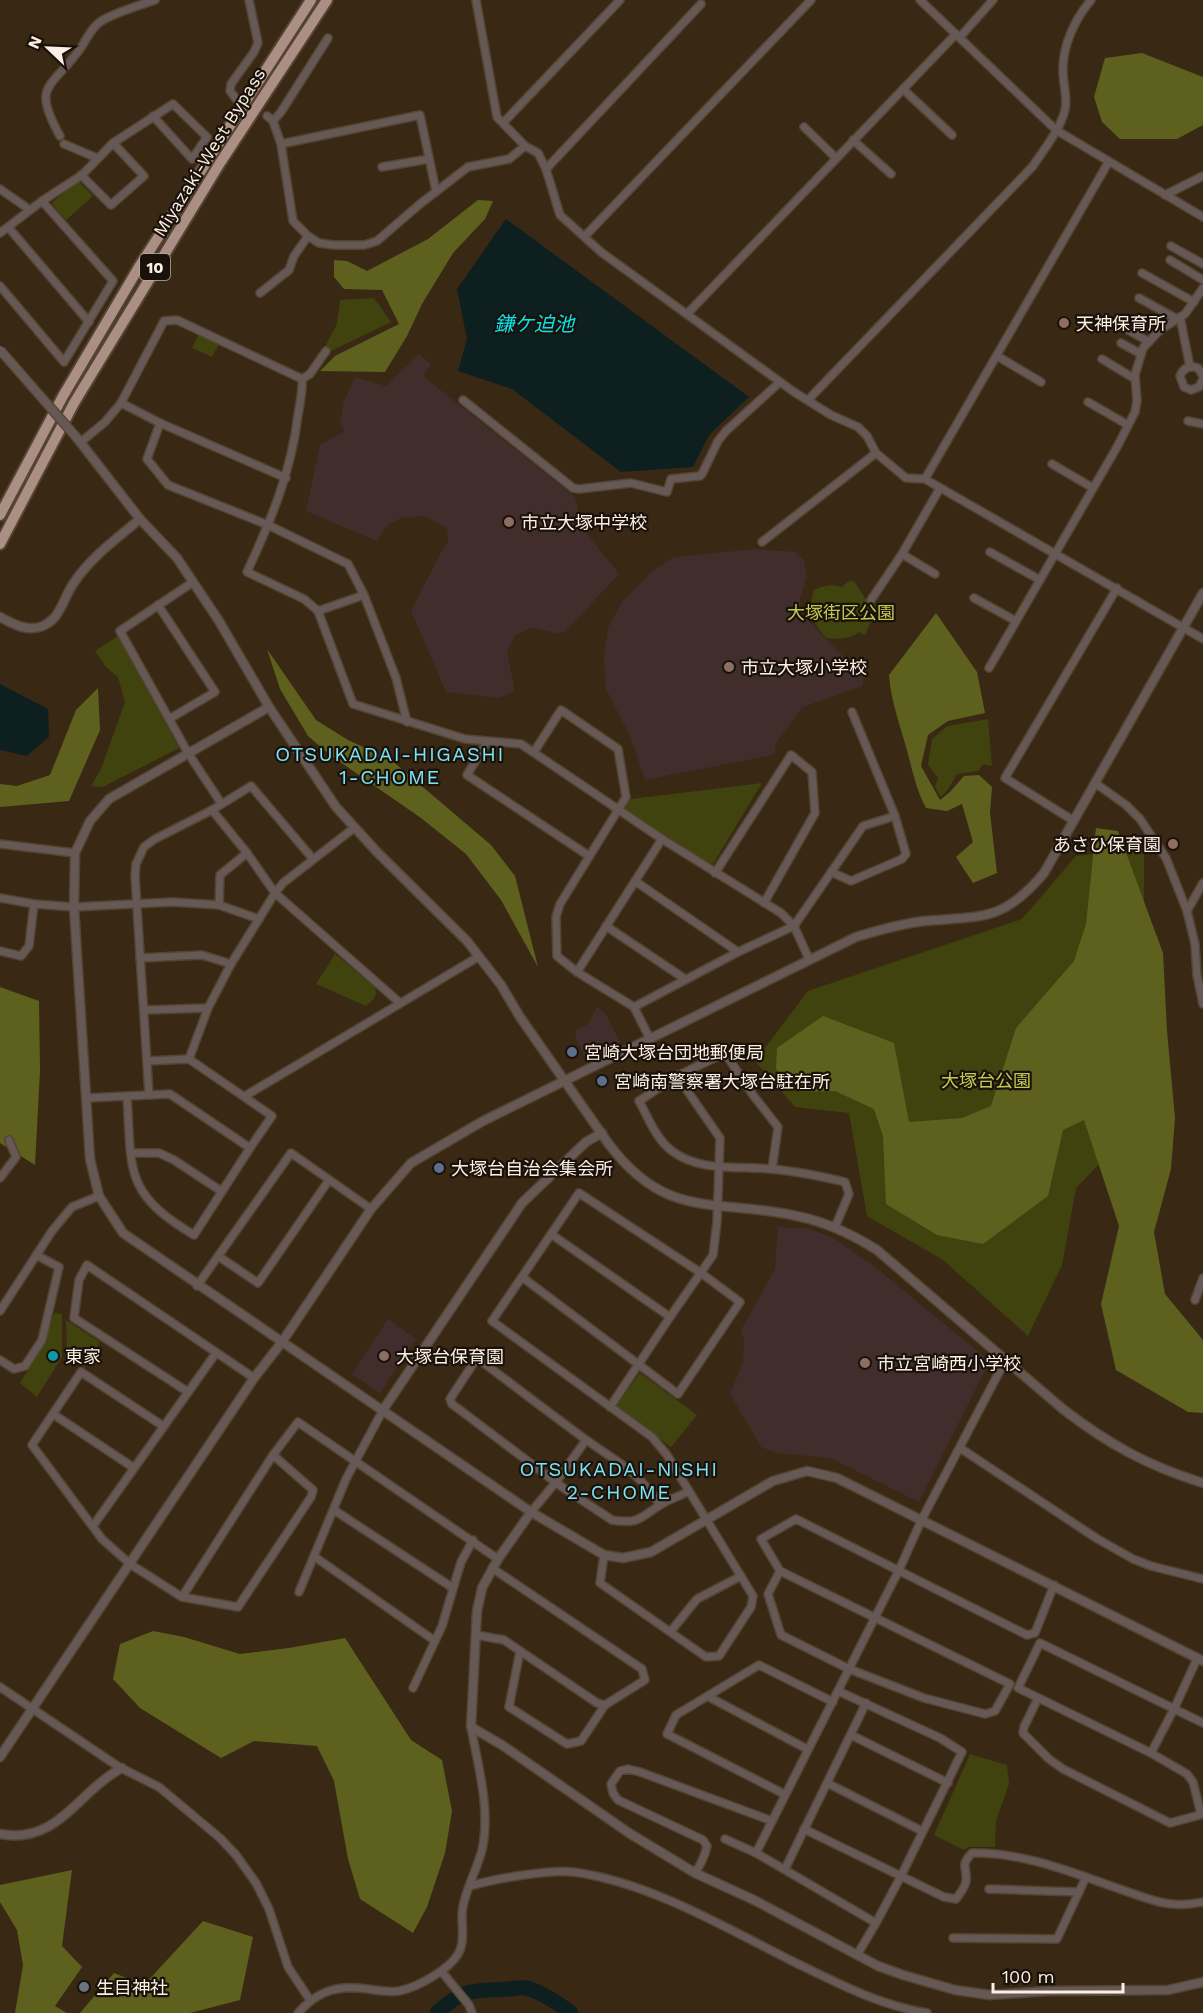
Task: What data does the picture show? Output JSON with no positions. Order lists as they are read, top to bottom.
{
  "streets": {
    "highway": ["Miyazaki-West Bypass", "10"]
  },
  "districts": ["OTSUKADAI-HIGASHI 1-CHOME", "OTSUKADAI-NISHI 2-CHOME"],
  "water": ["鎌ケ迫池"],
  "parks": ["大塚街区公園", "大塚台公園"],
  "places": [
    "天神保育所",
    "市立大塚中学校",
    "市立大塚小学校",
    "あさひ保育園",
    "宮崎大塚台団地郵便局",
    "宮崎南警察署大塚台駐在所",
    "大塚台自治会集会所",
    "東家",
    "大塚台保育園",
    "市立宮崎西小学校",
    "生目神社"
  ],
  "scale_bar": "100 m",
  "north": "top left"
}
